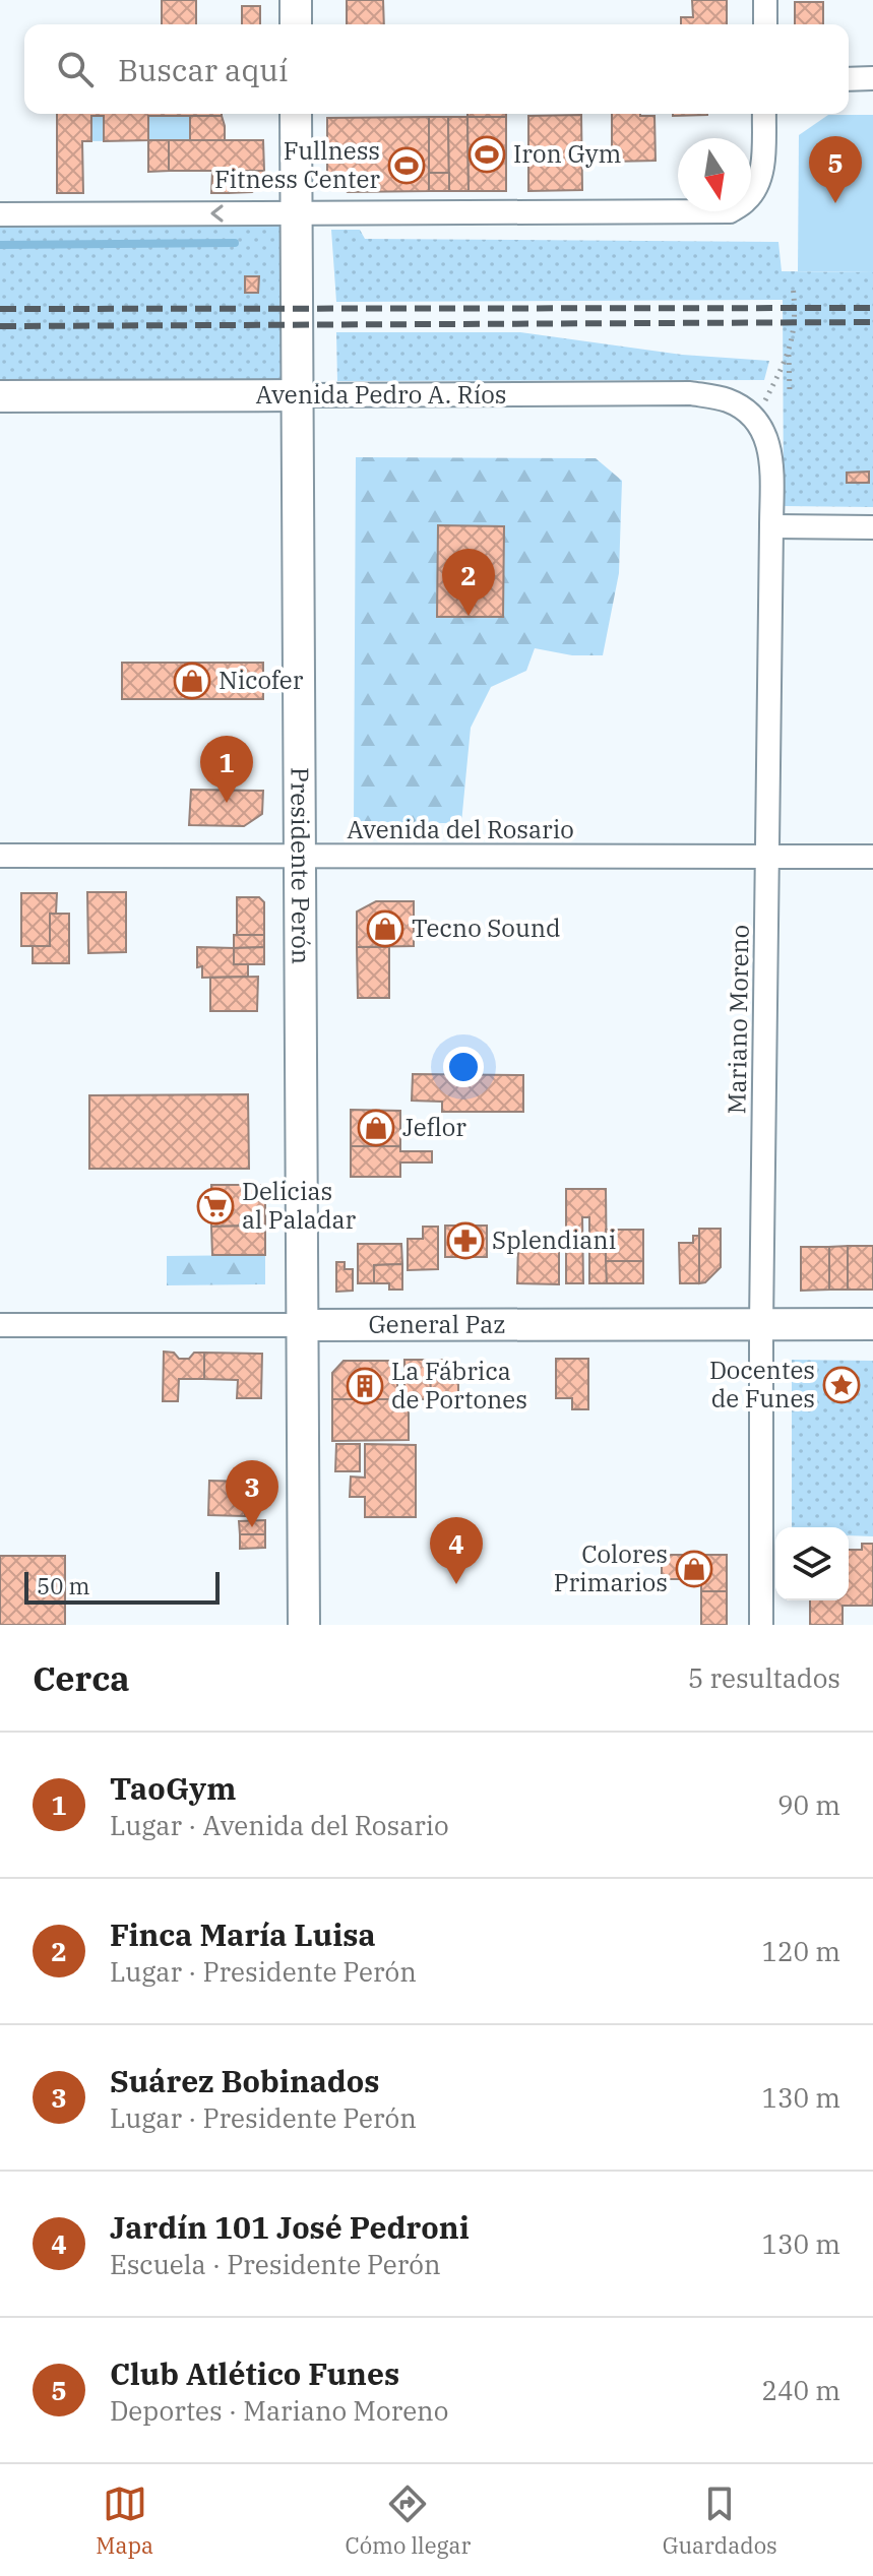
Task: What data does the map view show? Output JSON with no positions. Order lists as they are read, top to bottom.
{
  "streets": {
    "main road": ["Avenida Pedro A. Ríos", "Presidente Perón", "General Paz"],
    "street": ["Avenida del Rosario", "Mariano Moreno"]
  },
  "crossings": [
    ["Avenida Pedro A. Ríos", "Presidente Perón"],
    ["Avenida Pedro A. Ríos", "Mariano Moreno"],
    ["Avenida del Rosario", "Presidente Perón"],
    ["Avenida del Rosario", "Mariano Moreno"],
    ["Presidente Perón", "General Paz"],
    ["Mariano Moreno", "General Paz"]
  ],
  "places": {
    "sports": ["Iron Gym", "Fullness Fitness Center"],
    "shop": [
      "Nicofer",
      "Tecno Sound",
      "Jeflor",
      "Colores Primarios"
    ],
    "supermarket": ["Delicias al Paladar"],
    "pharmacy": ["Splendiani"],
    "place": ["Docentes de Funes"],
    "building": ["La Fábrica de Portones"]
  },
  "scale_bar": "50 m",
  "north": "bottom",
  "page": {
    "search": "Buscar aquí",
    "pins": [
      "5",
      "2",
      "1",
      "3",
      "4"
    ],
    "scale": "50 m",
    "heading": ["Cerca", "5 resultados"],
    "list": [
      {
        "mark": "1",
        "name": "TaoGym",
        "note": "Lugar · Avenida del Rosario",
        "value": "90 m"
      },
      {
        "mark": "2",
        "name": "Finca María Luisa",
        "note": "Lugar · Presidente Perón",
        "value": "120 m"
      },
      {
        "mark": "3",
        "name": "Suárez Bobinados",
        "note": "Lugar · Presidente Perón",
        "value": "130 m"
      },
      {
        "mark": "4",
        "name": "Jardín 101 José Pedroni",
        "note": "Escuela · Presidente Perón",
        "value": "130 m"
      },
      {
        "mark": "5",
        "name": "Club Atlético Funes",
        "note": "Deportes · Mariano Moreno",
        "value": "240 m"
      }
    ],
    "nav": ["Mapa", "Cómo llegar", "Guardados"]
  }
}
